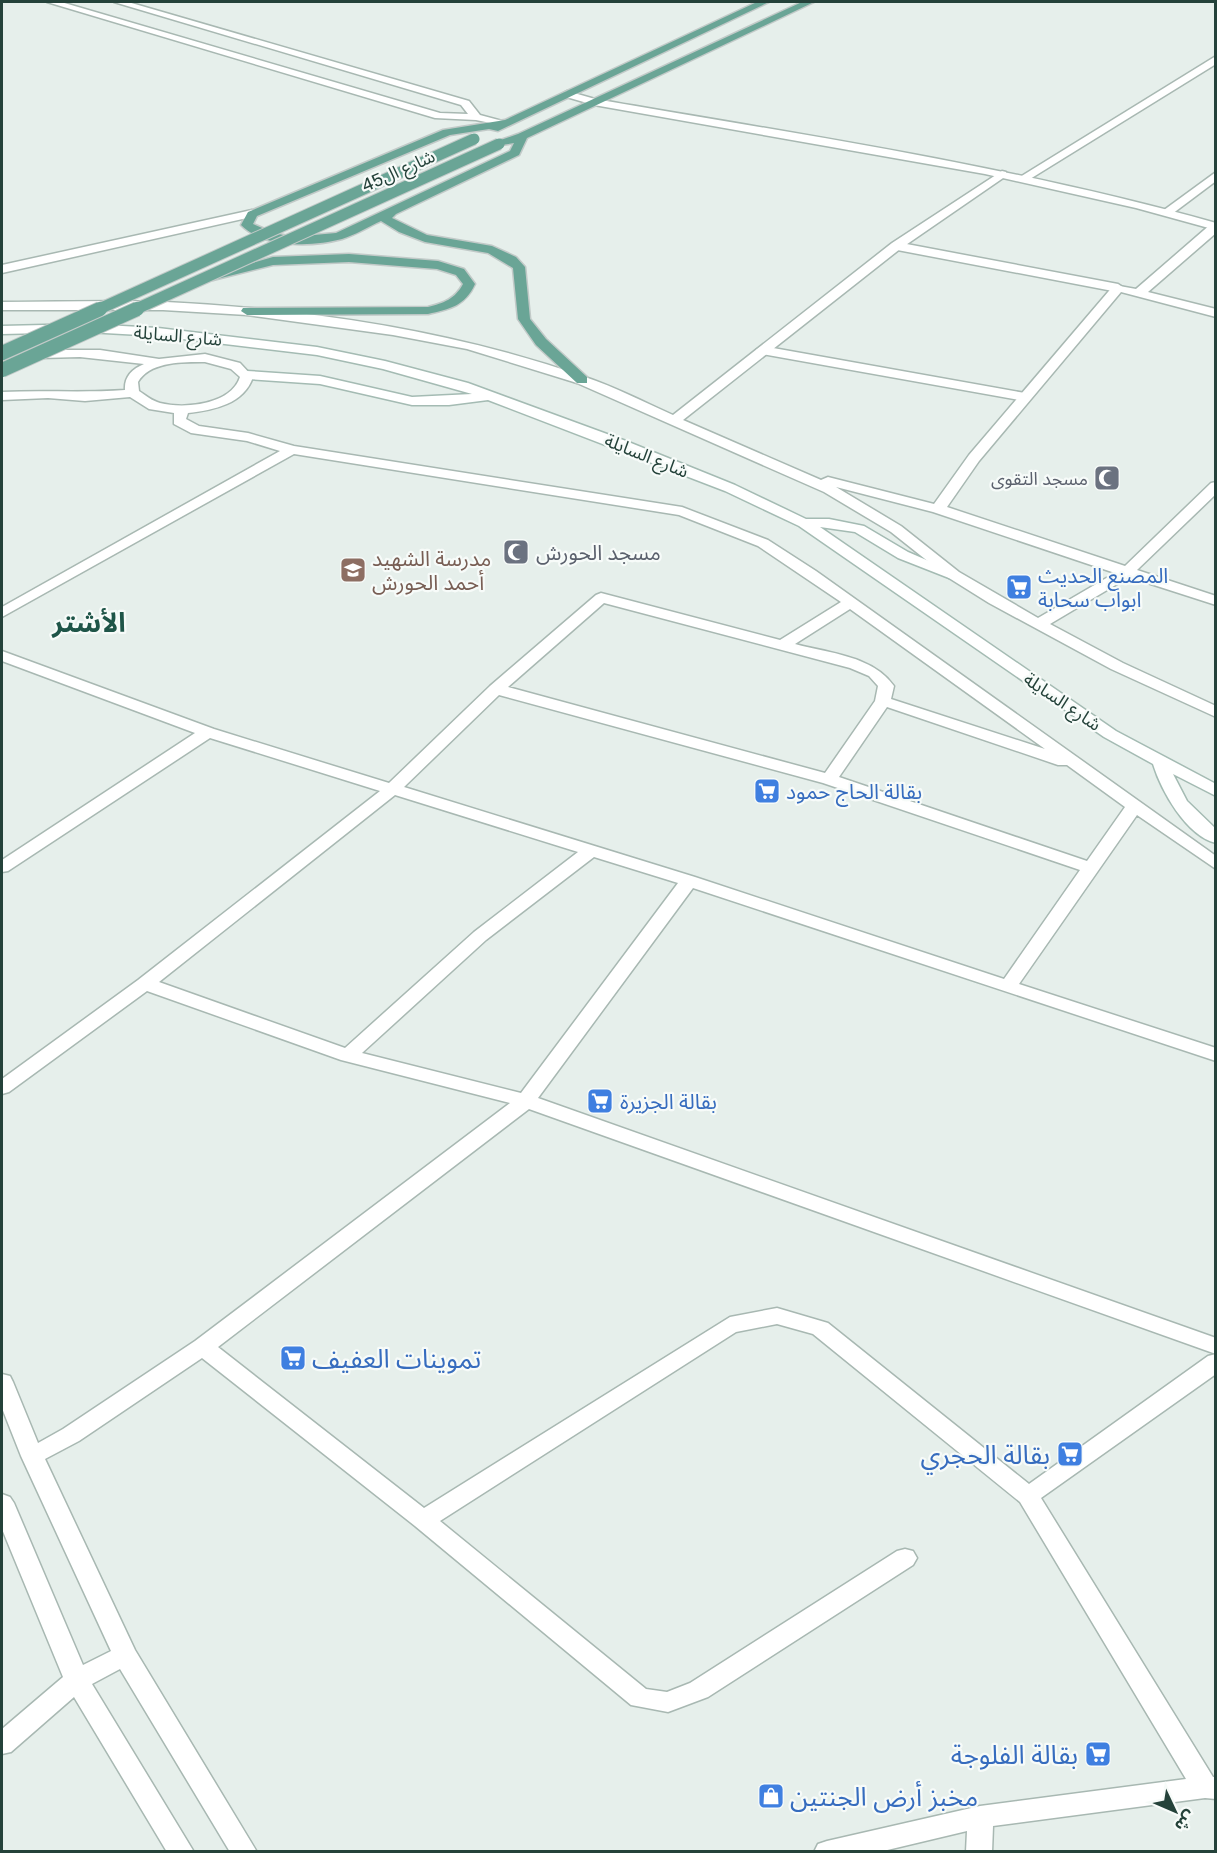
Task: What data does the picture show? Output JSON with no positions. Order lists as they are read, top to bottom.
{
  "streets": {
    "main road": ["شارع ال45"],
    "street": ["شارع السايلة"]
  },
  "districts": ["الأشتر"],
  "places": {
    "mosque": ["مسجد التقوى", "مسجد الحورش"],
    "school or university": ["مدرسة الشهيد أحمد الحورش"],
    "supermarket": [
      "المصنع الحديث ابواب سحابة",
      "بقالة الحاج حمود",
      "بقالة الجزيرة",
      "تموينات العفيف",
      "بقالة الحجري",
      "بقالة الفلوجة"
    ],
    "shop": ["مخبز أرض الجنتين"]
  },
  "north": "bottom right"
}
